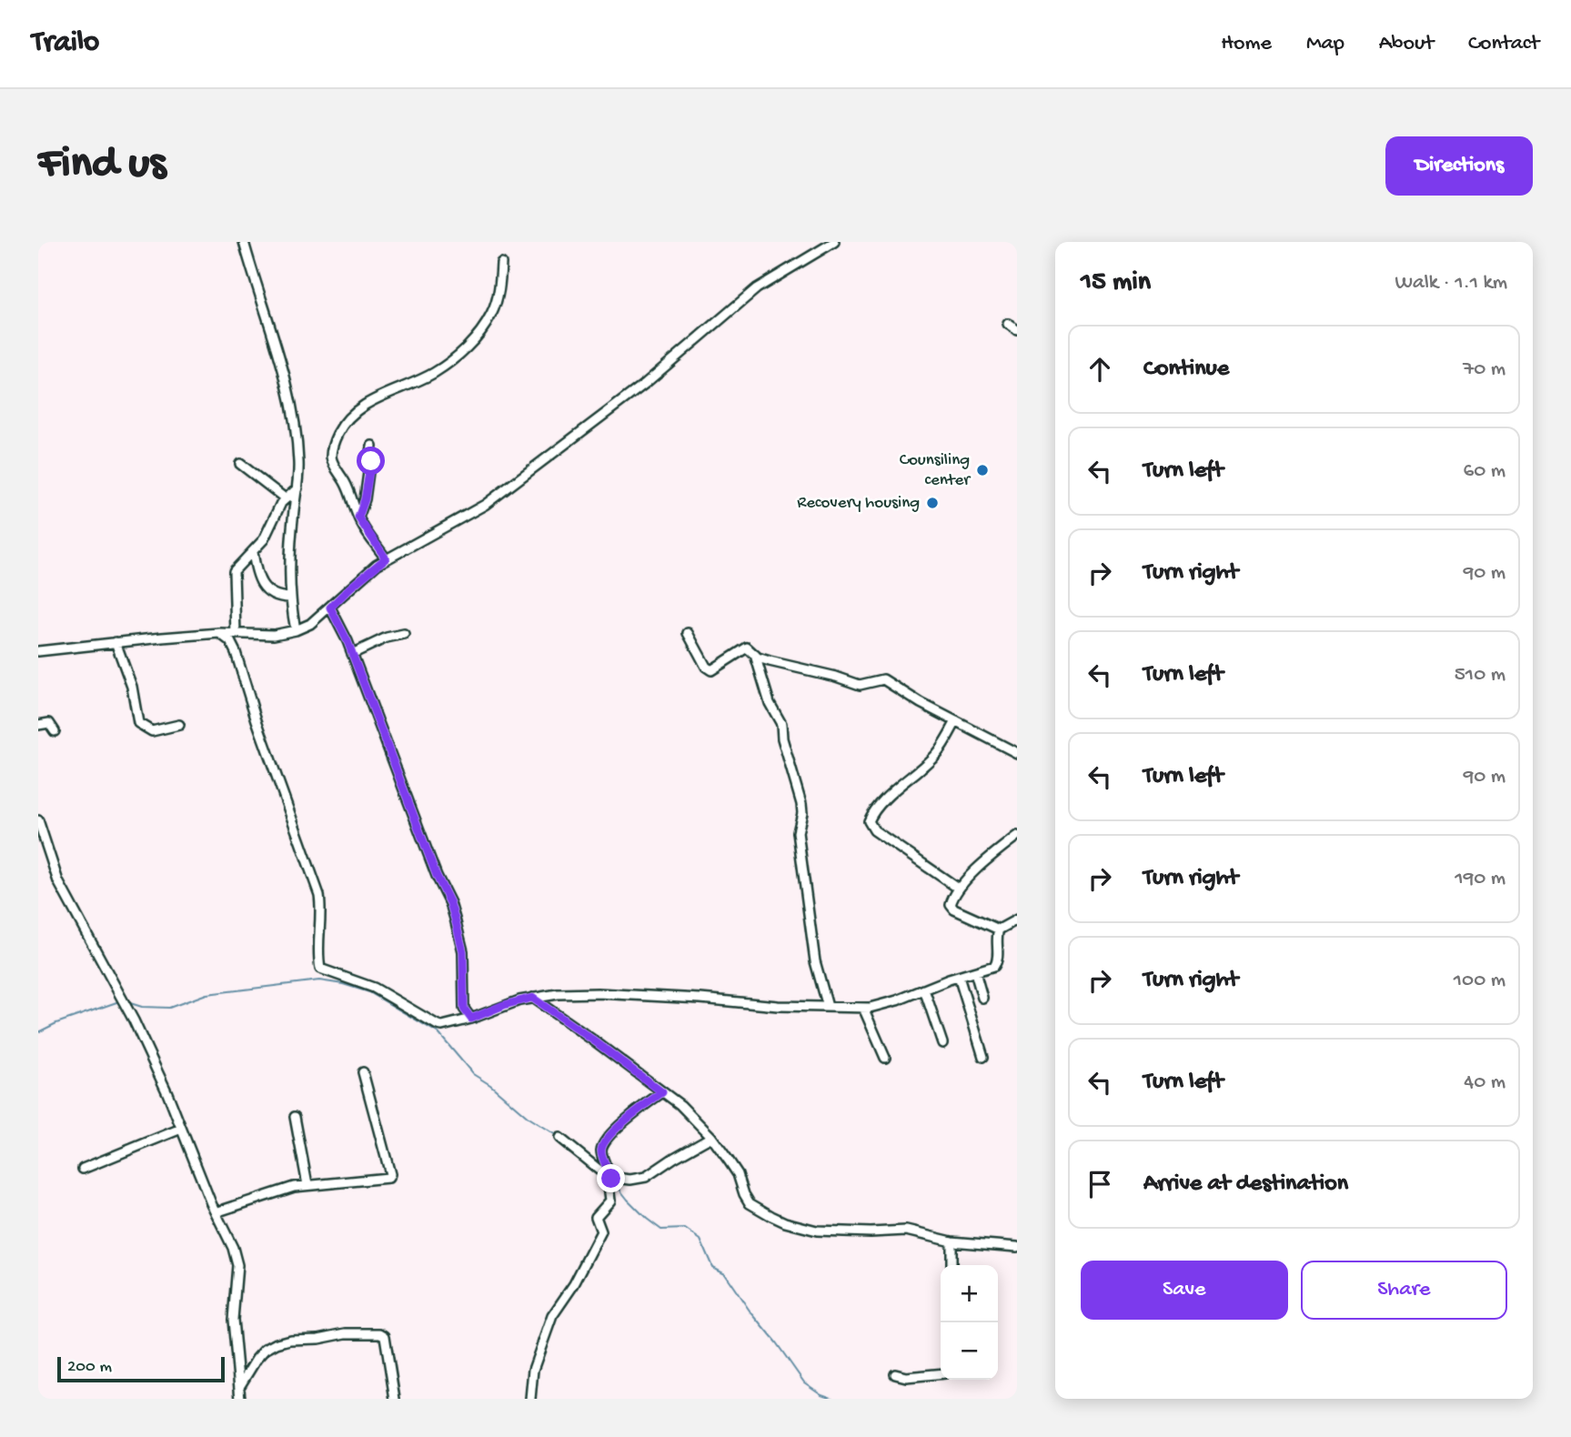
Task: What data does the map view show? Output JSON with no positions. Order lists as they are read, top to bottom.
{
  "places": ["Counsiling center", "Recovery housing"],
  "scale_bar": "200 m",
  "page": {
    "header": "Trailo",
    "nav": [
      "Home",
      "Map",
      "About",
      "Contact"
    ],
    "buttons": [
      "Directions",
      ["Save", "Share"]
    ],
    "title": "Find us",
    "heading": ["15 min", "Walk · 1.1 km"],
    "list": [
      ["Continue", "70 m"],
      ["Turn left", "60 m"],
      ["Turn right", "90 m"],
      ["Turn left", "510 m"],
      ["Turn left", "90 m"],
      ["Turn right", "190 m"],
      ["Turn right", "100 m"],
      ["Turn left", "40 m"],
      "Arrive at destination"
    ],
    "map_buttons": ["+", "−"],
    "scale": "200 m"
  }
}
